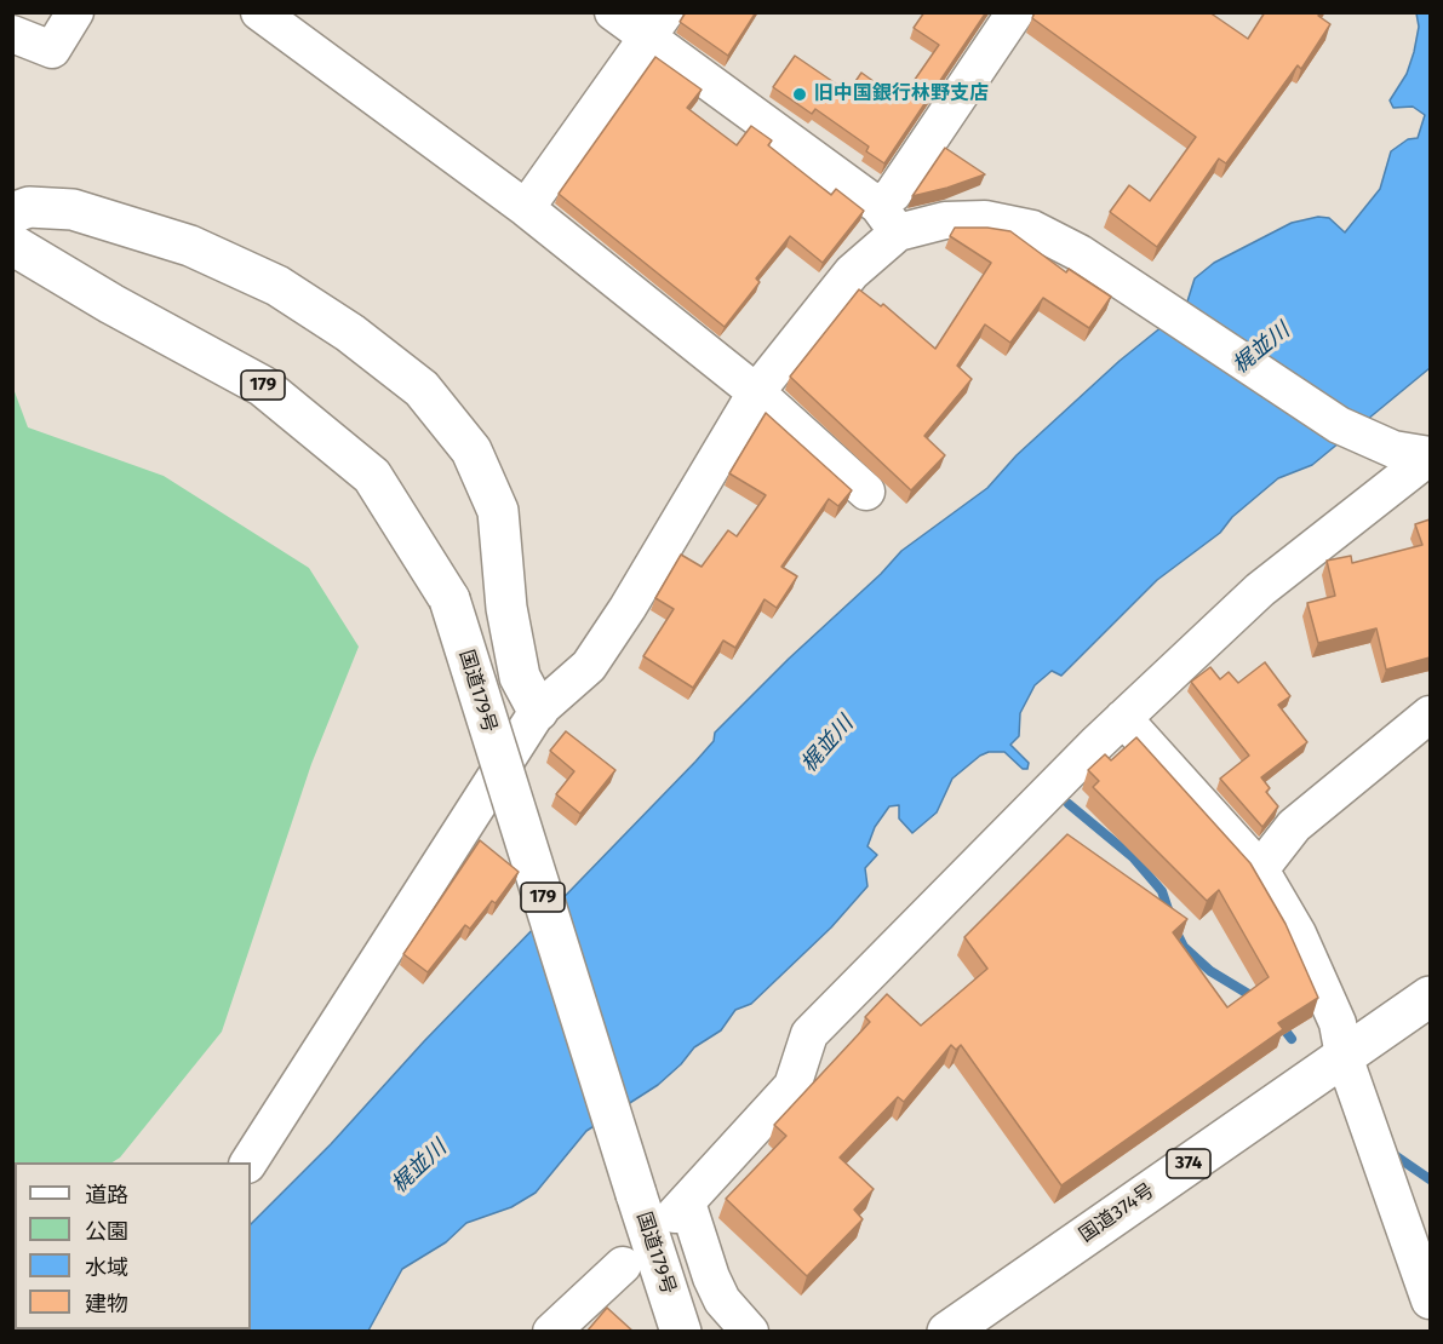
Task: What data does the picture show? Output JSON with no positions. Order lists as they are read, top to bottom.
{
  "streets": {
    "highway": [
      "179",
      "国道179号",
      "374",
      "国道374号"
    ]
  },
  "water": ["梶並川"],
  "places": ["旧中国銀行林野支店"],
  "legend": [
    "道路",
    "公園",
    "水域",
    "建物"
  ]
}
